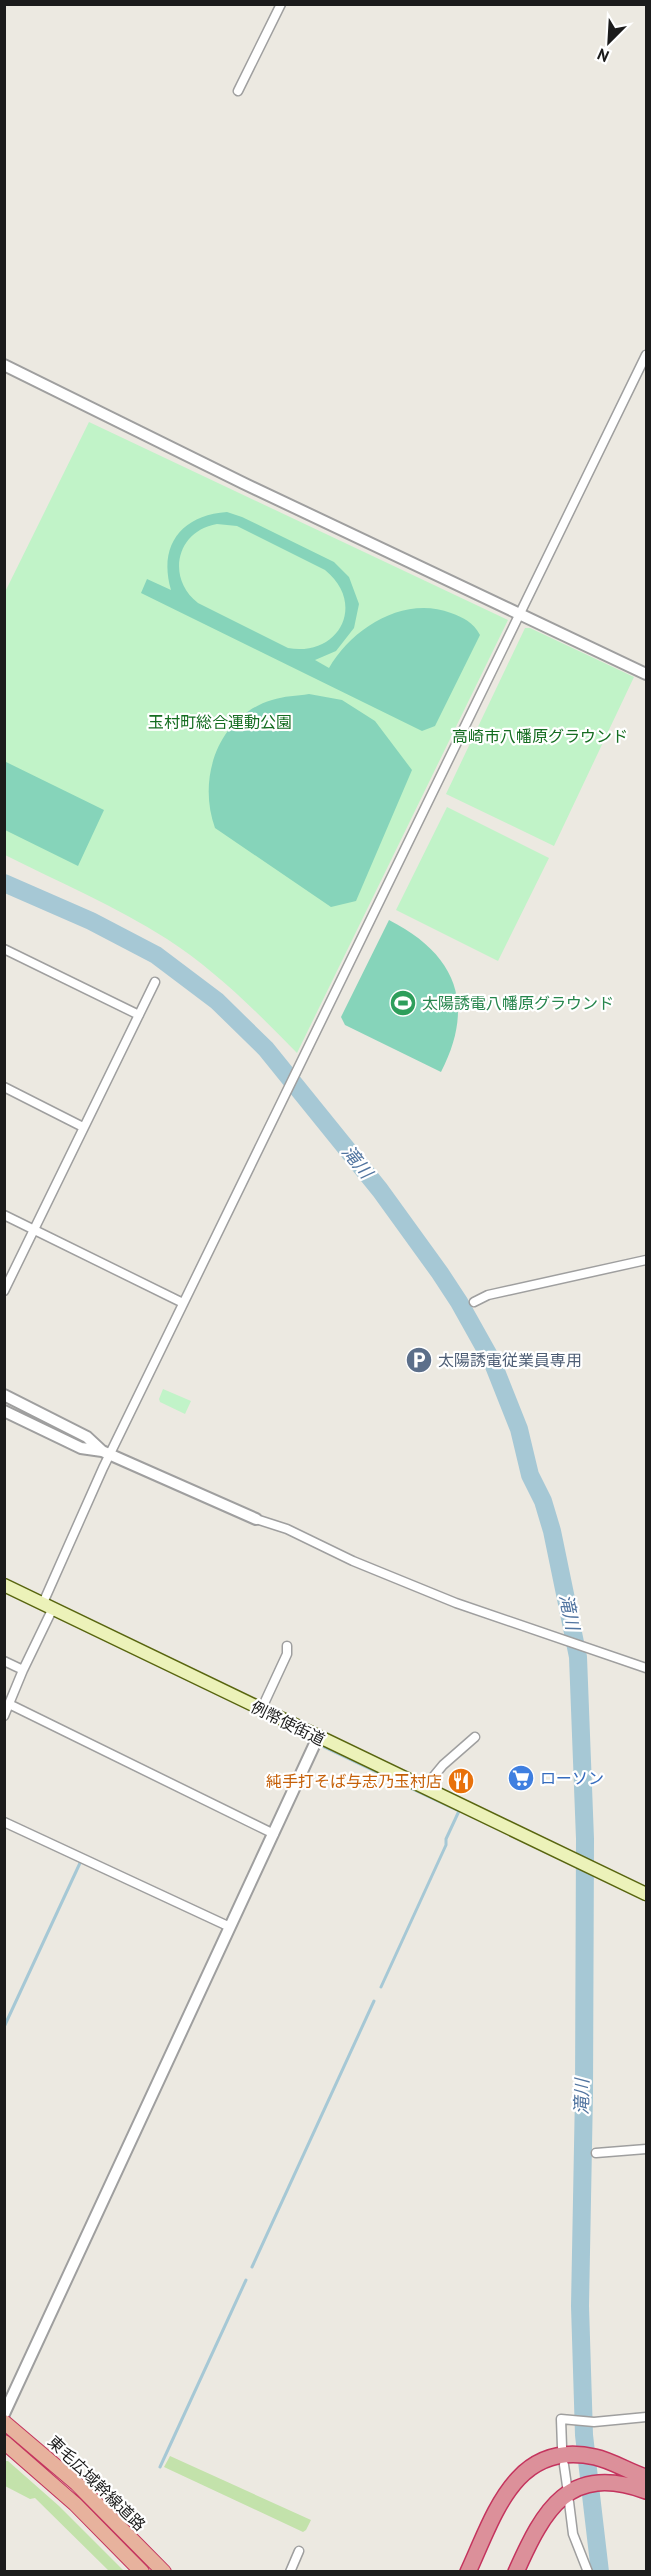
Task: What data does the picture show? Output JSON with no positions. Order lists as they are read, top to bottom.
{
  "streets": {
    "highway": ["東毛広域幹線道路"],
    "main road": ["例幣使街道"]
  },
  "water": ["滝川"],
  "parks": ["玉村町総合運動公園", "高崎市八幡原グラウンド"],
  "places": {
    "sports": ["太陽誘電八幡原グラウンド"],
    "parking": ["太陽誘電従業員専用"],
    "supermarket": ["ローソン"],
    "restaurant": ["純手打そば与志乃玉村店"]
  },
  "north": "bottom left"
}
